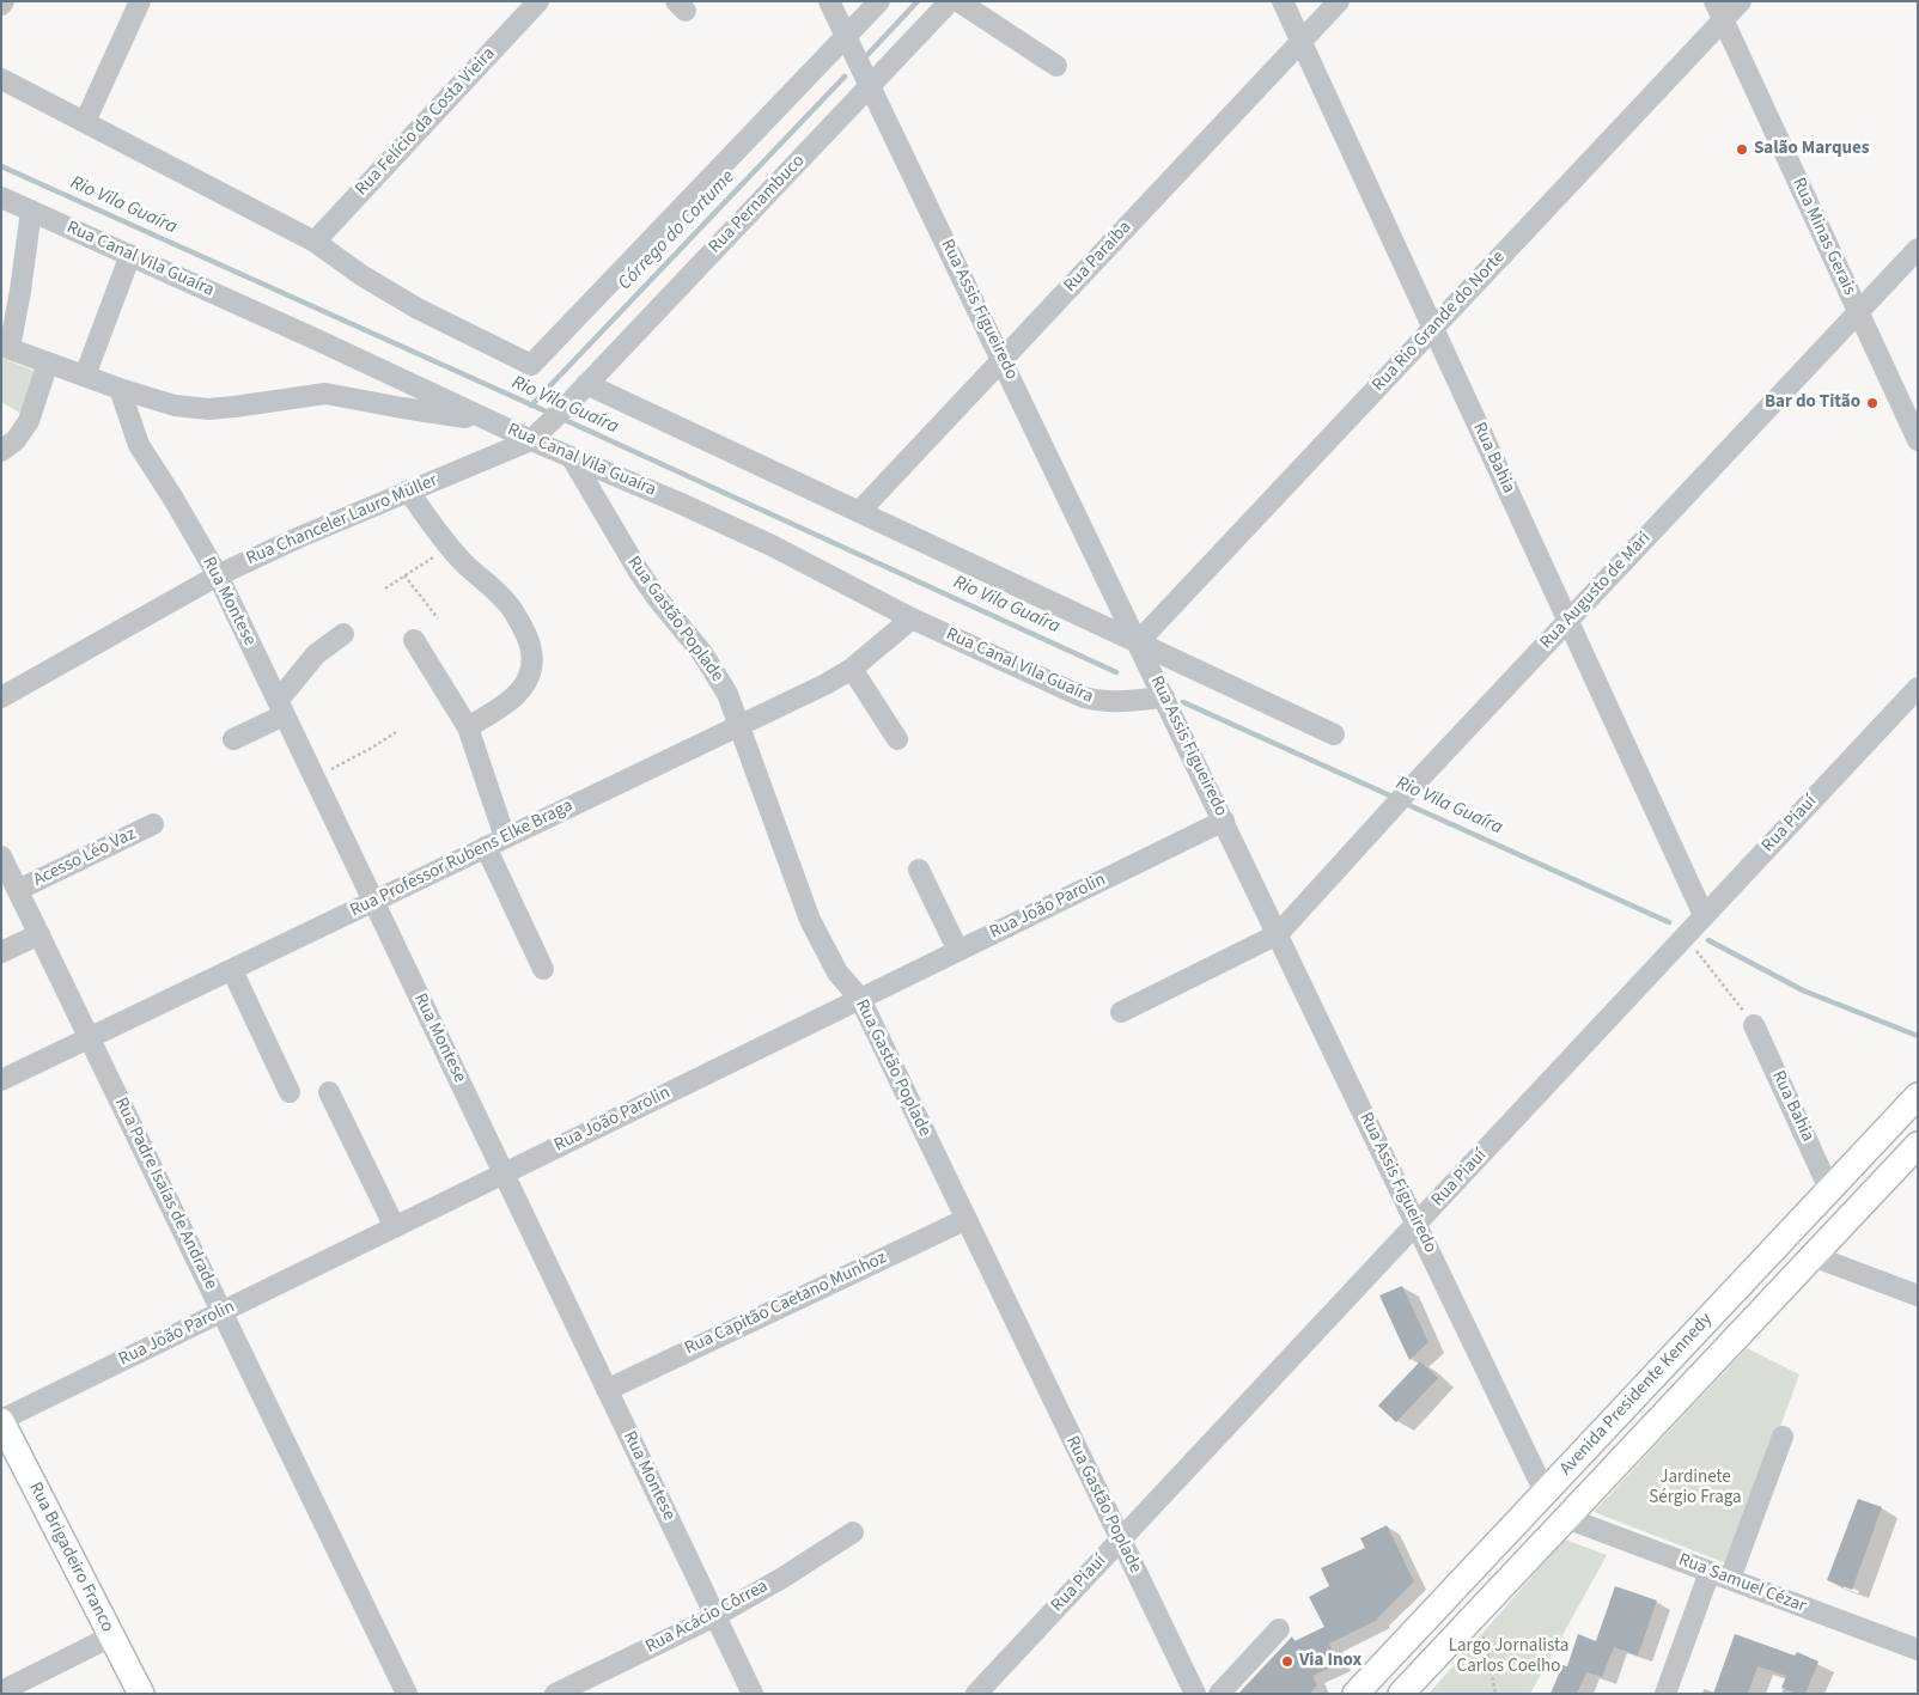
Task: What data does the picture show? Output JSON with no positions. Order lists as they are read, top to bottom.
{
  "streets": {
    "main road": ["Avenida Presidente Kennedy", "Rua Brigadeiro Franco"],
    "street": [
      "Rua Felício da Costa Vieira",
      "Rua Pernambuco",
      "Rua Minas Gerais",
      "Rua Paraíba",
      "Rua Canal Vila Guaíra",
      "Rua Assis Figueiredo",
      "Rua Rio Grande do Norte",
      "Rua Bahia",
      "Rua Chanceler Lauro Müller",
      "Rua Augusto de Mari",
      "Rua Montese",
      "Rua Gastão Poplade",
      "Rua Piauí",
      "Acesso Léo Vaz",
      "Rua Professor Rubens Elke Braga",
      "Rua João Parolin",
      "Rua Padre Isaías de Andrade",
      "Rua Capitão Caetano Munhoz",
      "Rua Samuel Cézar",
      "Rua Acácio Côrrea"
    ]
  },
  "crossings": [
    ["Rua Pernambuco", "Rua Canal Vila Guaíra"],
    ["Rua Pernambuco", "Rua Assis Figueiredo"],
    ["Rua Pernambuco", "Rua Chanceler Lauro Müller"],
    ["Rua Minas Gerais", "Rua Rio Grande do Norte"],
    ["Rua Minas Gerais", "Rua Augusto de Mari"],
    ["Rua Paraíba", "Rua Assis Figueiredo"],
    ["Rua Paraíba", "Rua Bahia"],
    ["Rua Canal Vila Guaíra", "Rua Assis Figueiredo"],
    ["Rua Canal Vila Guaíra", "Rua Chanceler Lauro Müller"],
    ["Rua Canal Vila Guaíra", "Rua Gastão Poplade"],
    ["Rua Canal Vila Guaíra", "Rua Professor Rubens Elke Braga"],
    ["Rua Assis Figueiredo", "Rua Rio Grande do Norte"],
    ["Rua Assis Figueiredo", "Rua Augusto de Mari"],
    ["Rua Assis Figueiredo", "Rua Piauí"],
    ["Rua Assis Figueiredo", "Rua João Parolin"],
    ["Rua Assis Figueiredo", "Avenida Presidente Kennedy"],
    ["Rua Rio Grande do Norte", "Rua Bahia"],
    ["Rua Bahia", "Rua Augusto de Mari"],
    ["Rua Bahia", "Rua Piauí"],
    ["Rua Bahia", "Avenida Presidente Kennedy"],
    ["Rua Chanceler Lauro Müller", "Rua Montese"],
    ["Rua Montese", "Rua Professor Rubens Elke Braga"],
    ["Rua Montese", "Rua João Parolin"],
    ["Rua Montese", "Rua Capitão Caetano Munhoz"],
    ["Rua Montese", "Rua Acácio Côrrea"],
    ["Rua Gastão Poplade", "Rua Piauí"],
    ["Rua Gastão Poplade", "Rua Professor Rubens Elke Braga"],
    ["Rua Gastão Poplade", "Rua João Parolin"],
    ["Rua Gastão Poplade", "Rua Capitão Caetano Munhoz"],
    ["Acesso Léo Vaz", "Rua Padre Isaías de Andrade"],
    ["Rua Professor Rubens Elke Braga", "Rua Padre Isaías de Andrade"],
    ["Rua João Parolin", "Rua Padre Isaías de Andrade"],
    ["Rua João Parolin", "Rua Brigadeiro Franco"],
    ["Avenida Presidente Kennedy", "Rua Samuel Cézar"]
  ],
  "water": ["Rio Vila Guaíra", "Córrego do Cortume"],
  "parks": ["Jardinete Sérgio Fraga", "Largo Jornalista Carlos Coelho"],
  "places": ["Salão Marques", "Bar do Titão", "Via Inox"]
}
